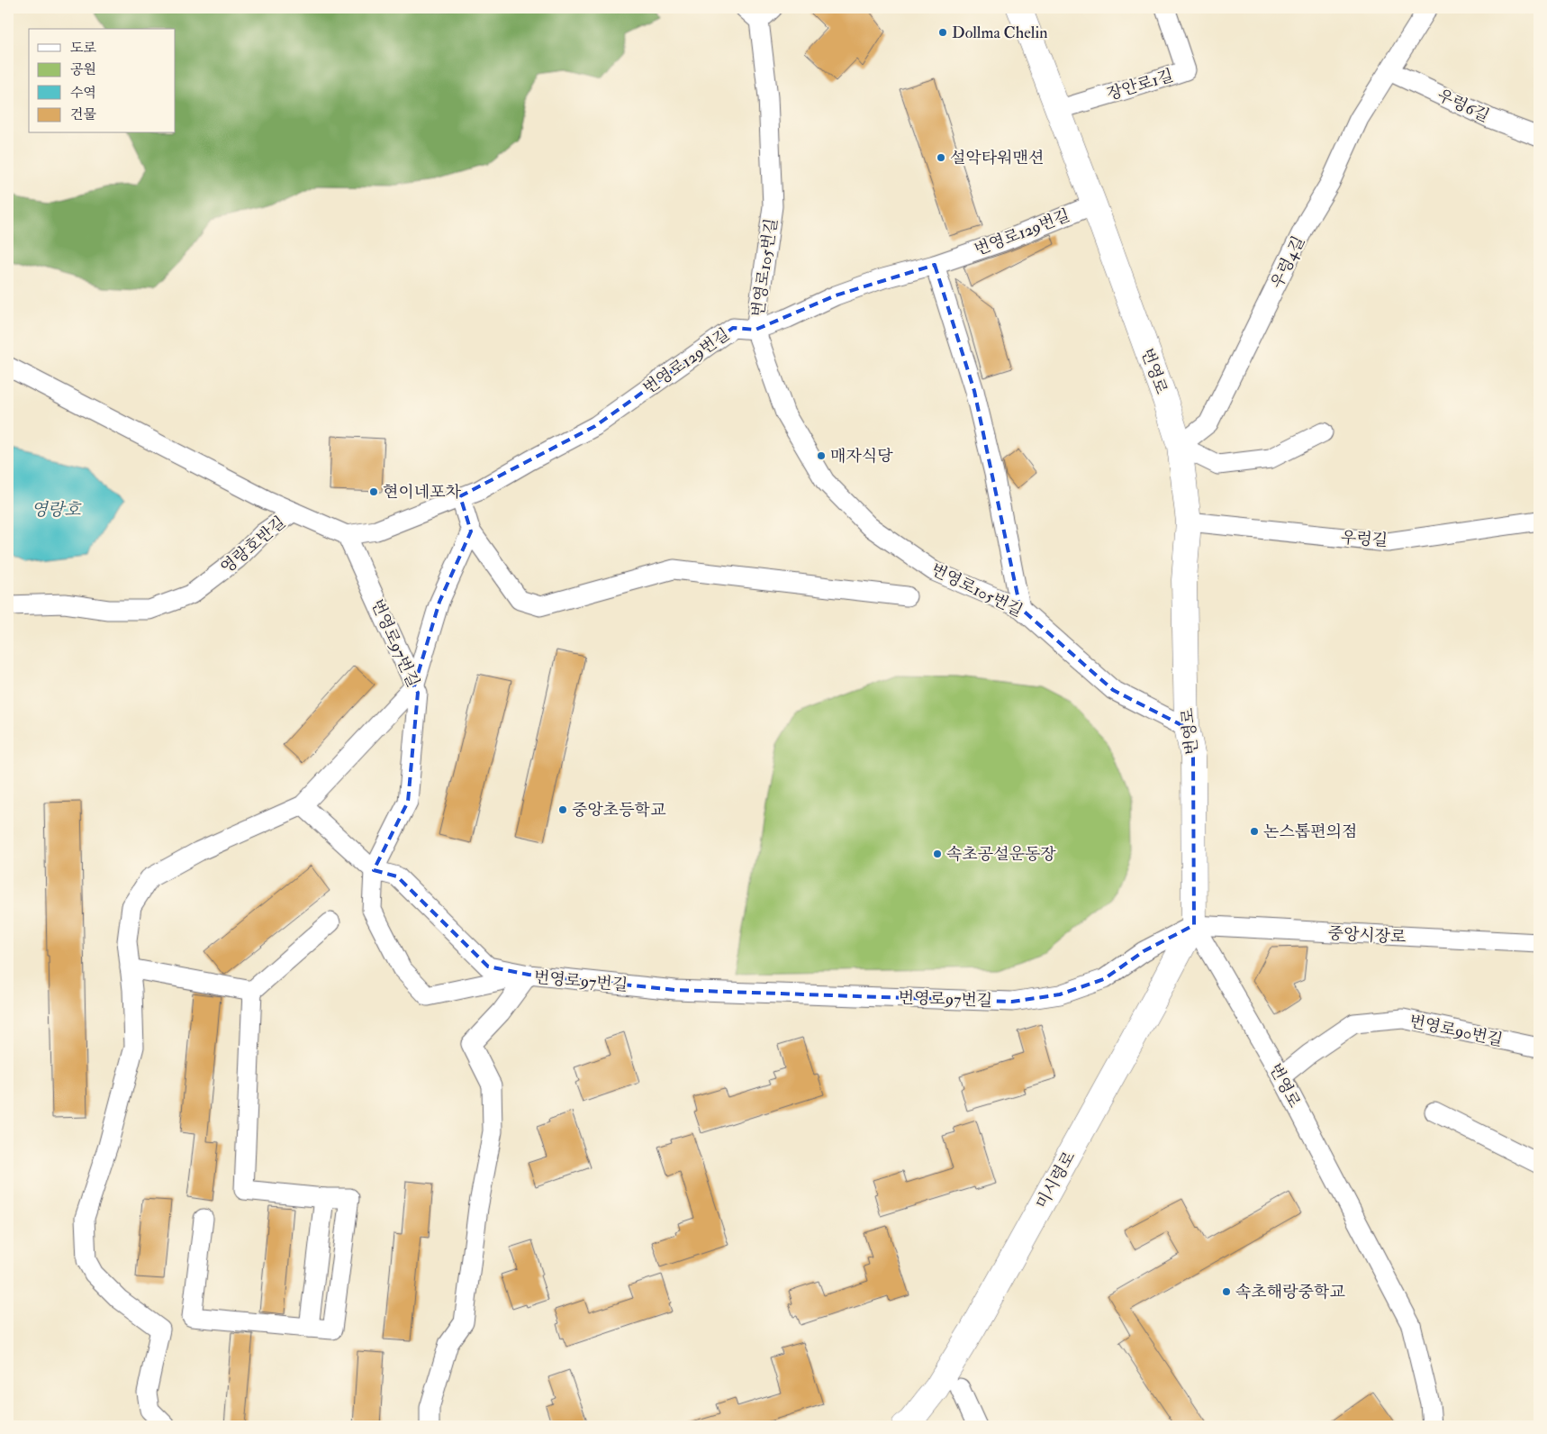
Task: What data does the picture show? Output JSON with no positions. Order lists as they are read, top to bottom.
{
  "streets": {
    "main road": ["번영로", "미시령로"],
    "street": [
      "장안로1길",
      "우렁6길",
      "번영로129번길",
      "우렁4길",
      "번영로105번길",
      "우렁길",
      "영랑호반길",
      "번영로97번길",
      "중앙시장로",
      "번영로90번길"
    ]
  },
  "crossings": [
    ["장안로1길", "번영로"],
    ["우렁6길", "우렁4길"],
    ["번영로129번길", "번영로105번길"],
    ["번영로129번길", "번영로"],
    ["번영로129번길", "번영로97번길"],
    ["우렁4길", "번영로"],
    ["번영로105번길", "번영로"],
    ["번영로", "우렁길"],
    ["번영로", "번영로97번길"],
    ["번영로", "중앙시장로"],
    ["번영로", "번영로90번길"],
    ["번영로", "미시령로"],
    ["번영로97번길", "중앙시장로"],
    ["번영로97번길", "미시령로"],
    ["중앙시장로", "미시령로"]
  ],
  "water": ["영랑호"],
  "places": [
    "Dollma Chelin",
    "설악타워맨션",
    "매자식당",
    "현이네포차",
    "중앙초등학교",
    "논스톱편의점",
    "속초공설운동장",
    "속초해랑중학교"
  ],
  "legend": [
    "도로",
    "공원",
    "수역",
    "건물"
  ]
}
